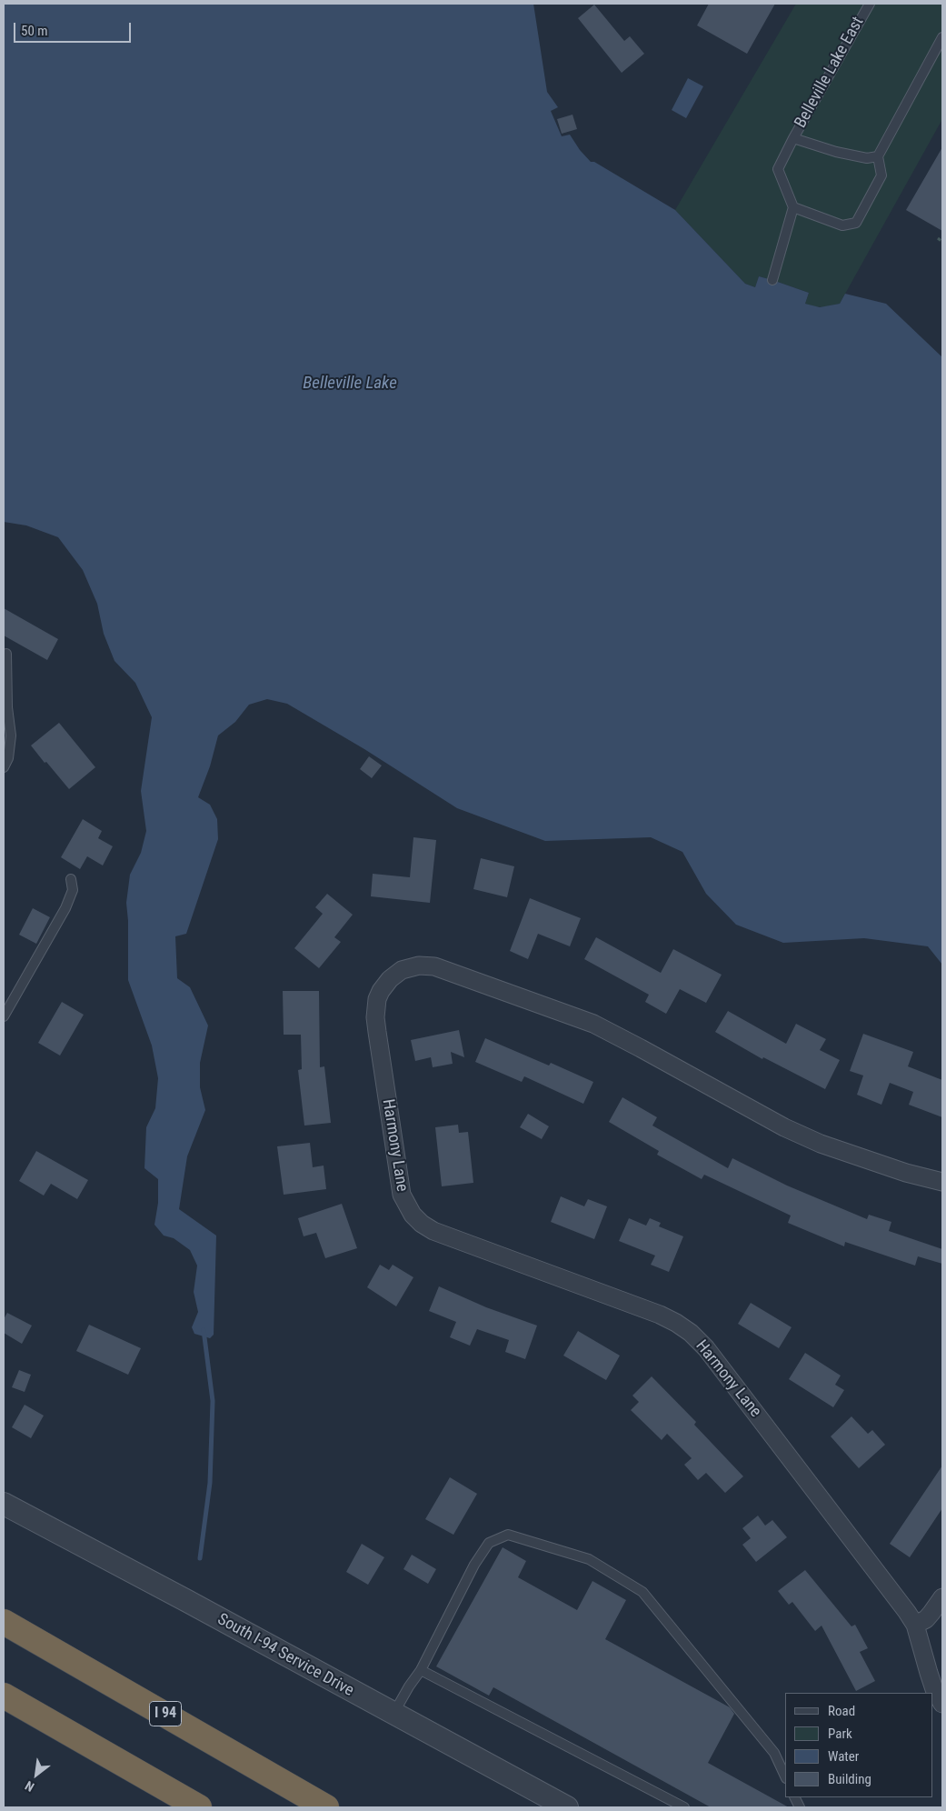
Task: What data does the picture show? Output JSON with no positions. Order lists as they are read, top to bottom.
{
  "streets": {
    "highway": ["I 94"],
    "street": ["Harmony Lane", "South I-94 Service Drive"],
    "lane": ["Belleville Lake East"]
  },
  "water": ["Belleville Lake"],
  "legend": [
    "Road",
    "Park",
    "Water",
    "Building"
  ],
  "scale_bar": "50 m",
  "north": "bottom left"
}
